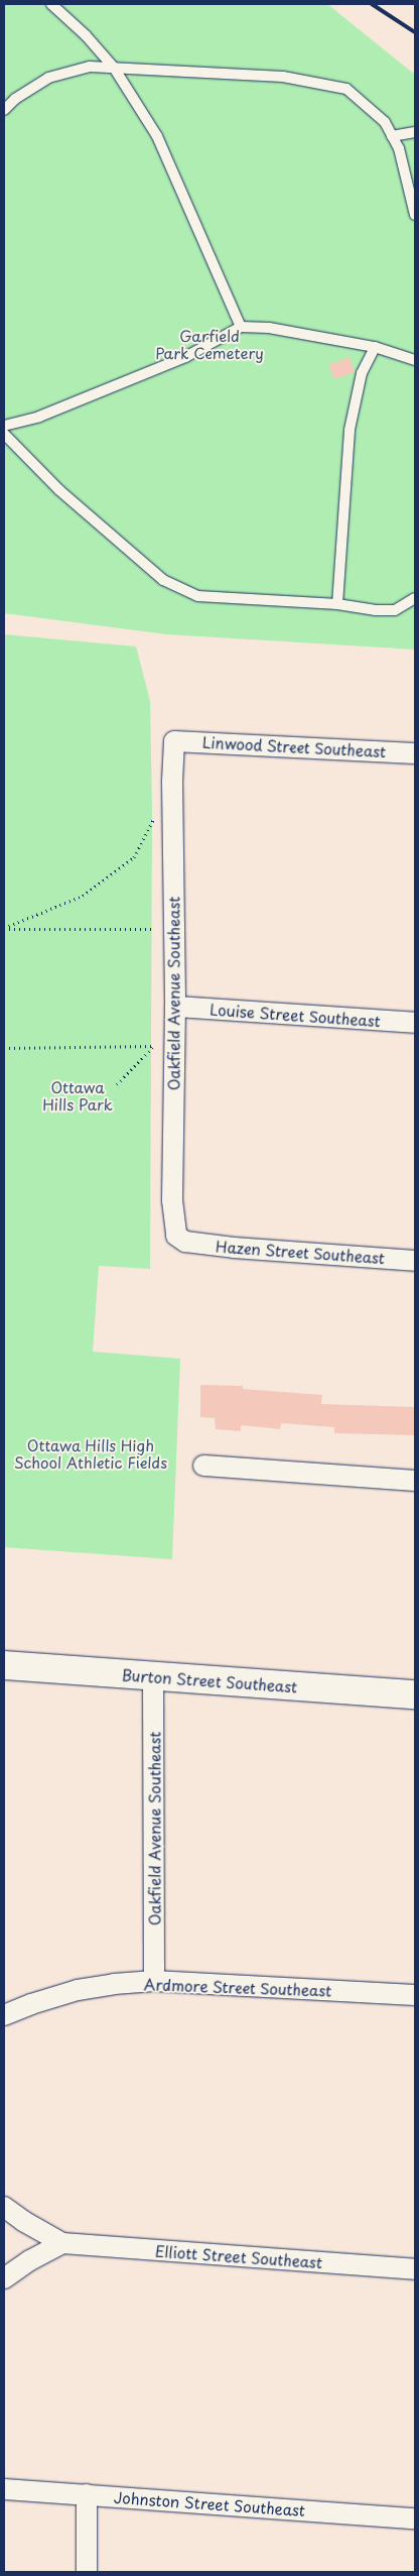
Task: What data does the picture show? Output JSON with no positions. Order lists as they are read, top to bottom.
{
  "streets": {
    "main road": ["Burton Street Southeast"],
    "street": [
      "Linwood Street Southeast",
      "Oakfield Avenue Southeast",
      "Louise Street Southeast",
      "Hazen Street Southeast",
      "Ardmore Street Southeast",
      "Elliott Street Southeast",
      "Johnston Street Southeast"
    ]
  },
  "crossings": [
    ["Linwood Street Southeast", "Oakfield Avenue Southeast"],
    ["Oakfield Avenue Southeast", "Louise Street Southeast"],
    ["Oakfield Avenue Southeast", "Hazen Street Southeast"],
    ["Oakfield Avenue Southeast", "Burton Street Southeast"],
    ["Oakfield Avenue Southeast", "Ardmore Street Southeast"]
  ],
  "parks": ["Garfield Park Cemetery", "Ottawa Hills Park", "Ottawa Hills High School Athletic Fields"]
}
